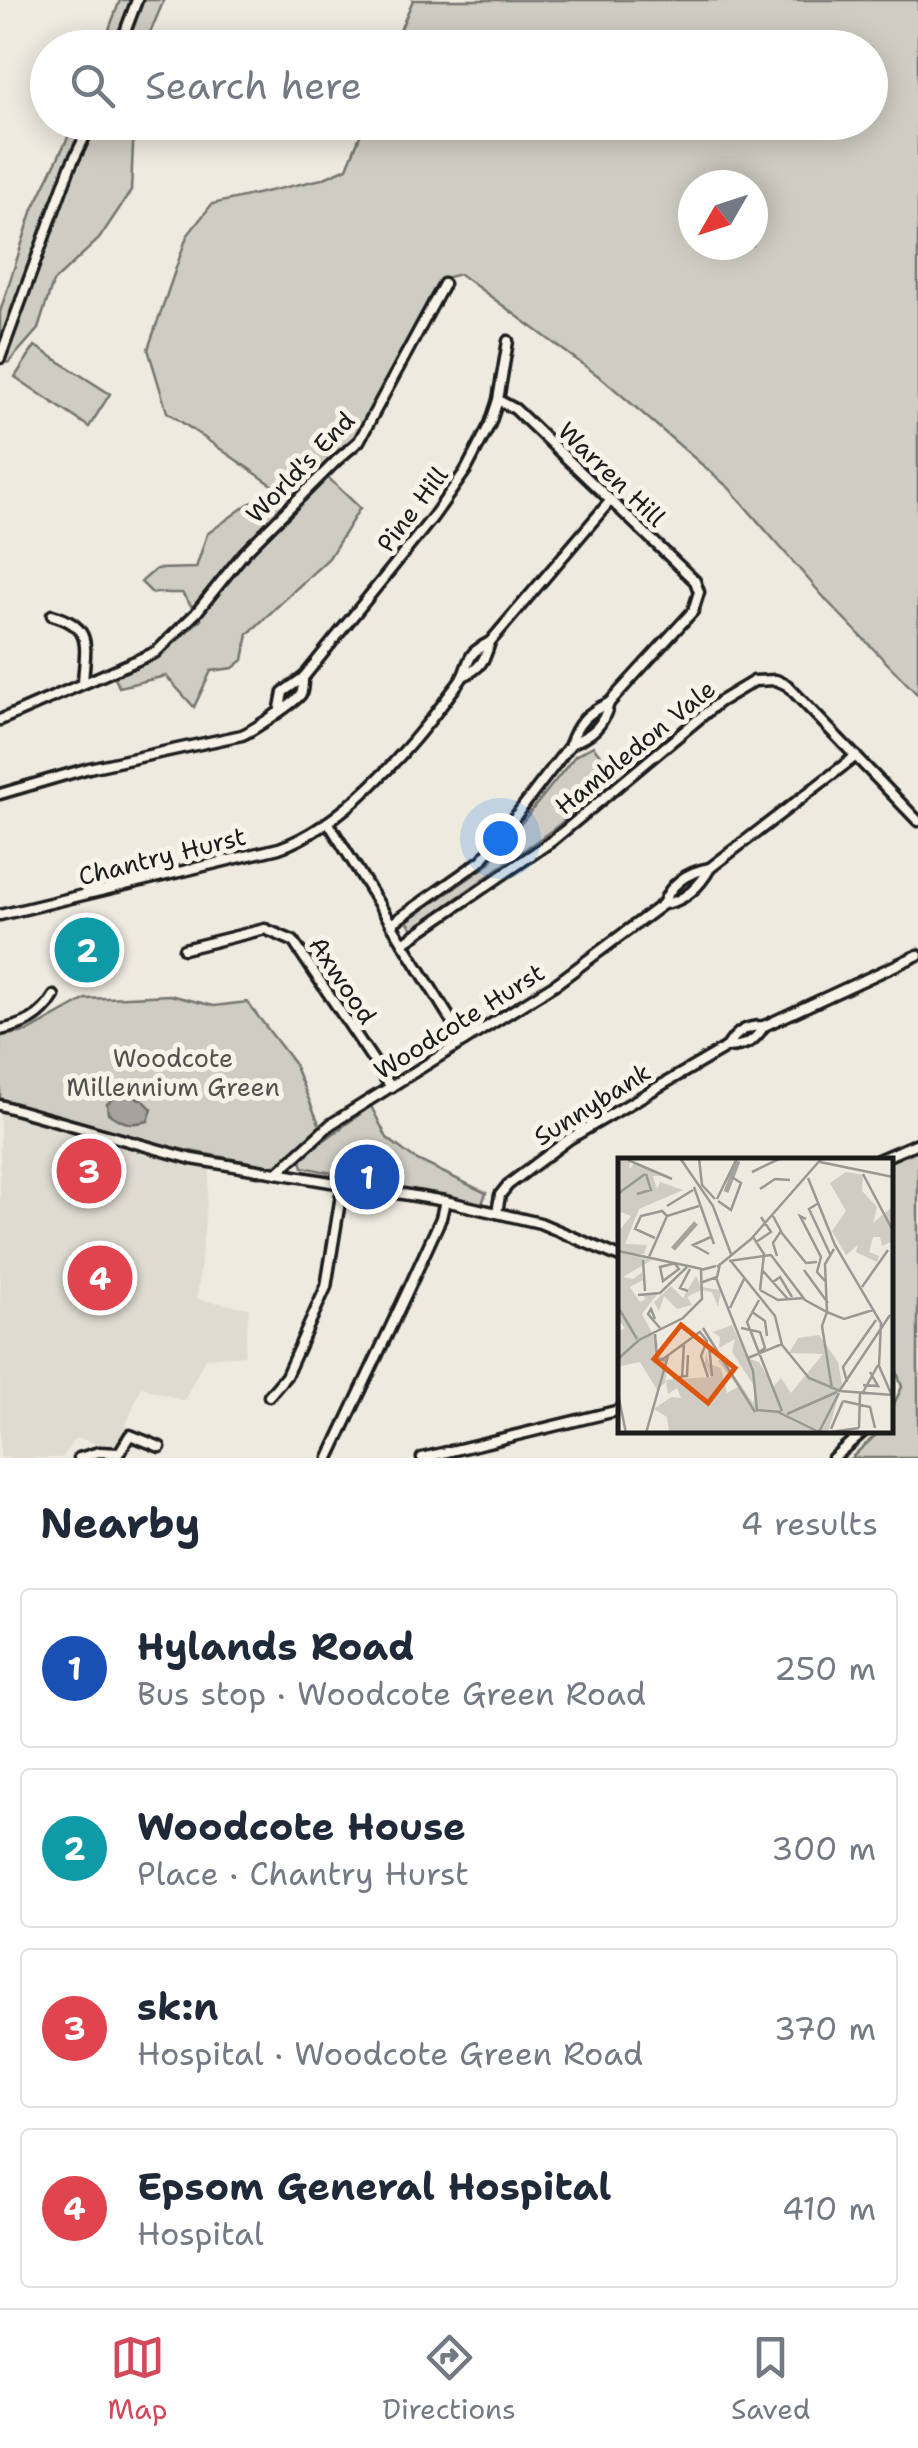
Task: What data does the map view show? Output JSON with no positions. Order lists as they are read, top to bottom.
{
  "streets": {
    "street": [
      "World's End",
      "Warren Hill",
      "Pine Hill",
      "Hambledon Vale",
      "Chantry Hurst",
      "Axwood",
      "Woodcote Hurst",
      "Sunnybank"
    ]
  },
  "crossings": [
    ["Warren Hill", "Pine Hill"],
    ["Warren Hill", "Chantry Hurst"],
    ["Hambledon Vale", "Woodcote Hurst"],
    ["Axwood", "Woodcote Hurst"]
  ],
  "parks": ["Woodcote Millennium Green"],
  "north": "bottom left",
  "page": {
    "search": "Search here",
    "pins": [
      "2",
      "3",
      "1",
      "4"
    ],
    "heading": ["Nearby", "4 results"],
    "list": [
      {
        "mark": "1",
        "name": "Hylands Road",
        "note": "Bus stop · Woodcote Green Road",
        "value": "250 m"
      },
      {
        "mark": "2",
        "name": "Woodcote House",
        "note": "Place · Chantry Hurst",
        "value": "300 m"
      },
      {
        "mark": "3",
        "name": "sk:n",
        "note": "Hospital · Woodcote Green Road",
        "value": "370 m"
      },
      {
        "mark": "4",
        "name": "Epsom General Hospital",
        "note": "Hospital",
        "value": "410 m"
      }
    ],
    "nav": ["Map", "Directions", "Saved"]
  }
}
